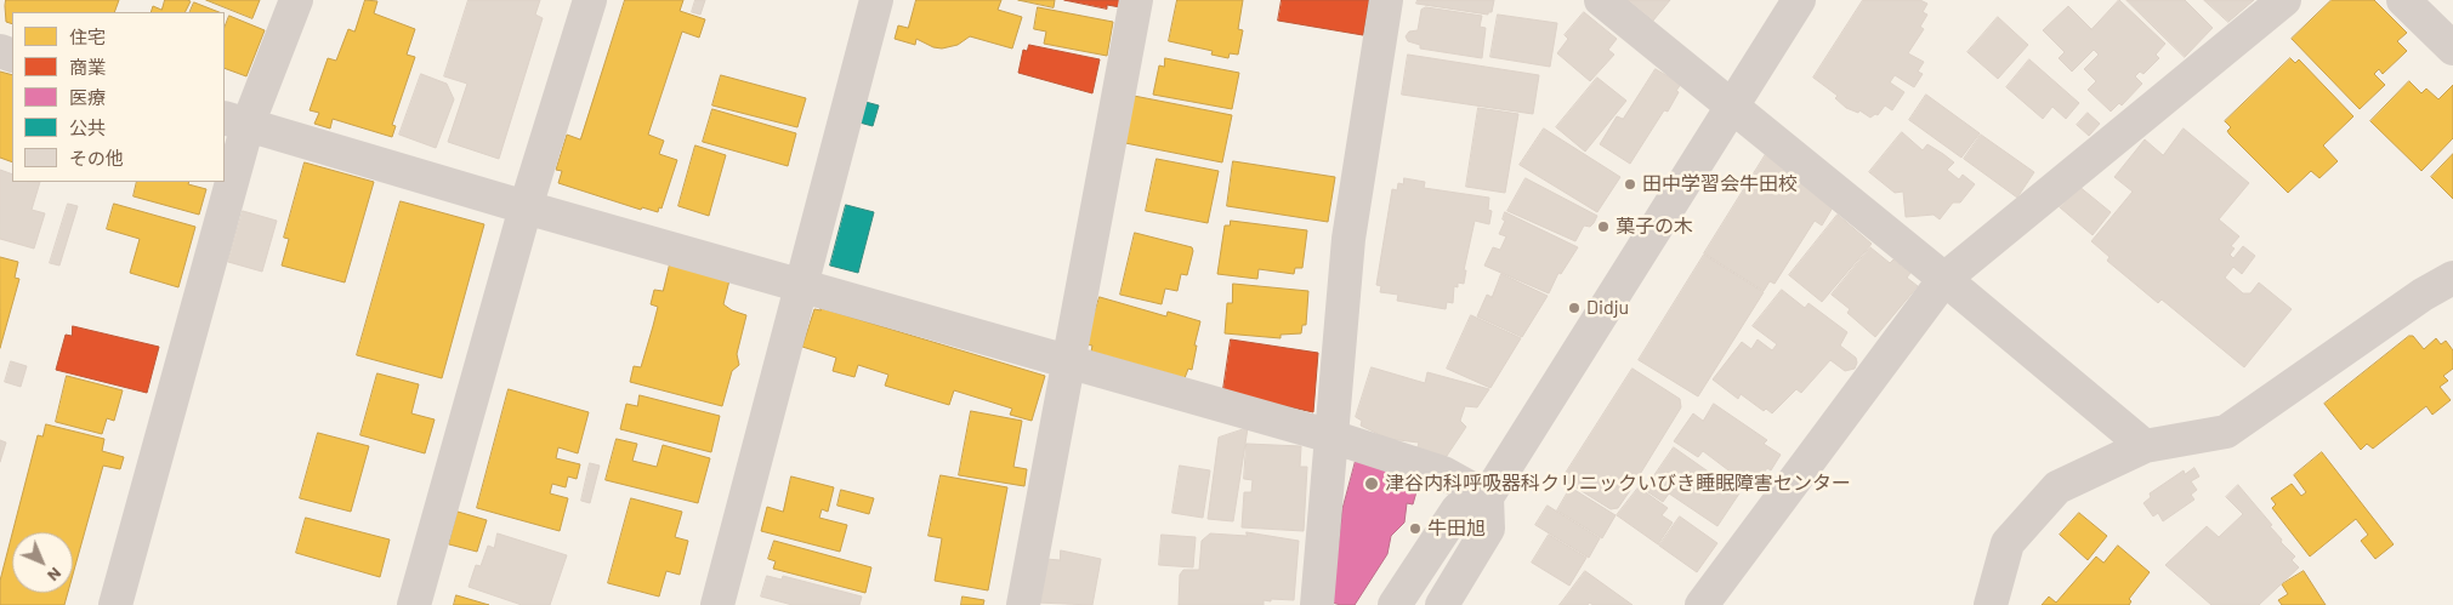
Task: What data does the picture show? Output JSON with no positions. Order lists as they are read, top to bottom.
{
  "places": [
    "田中学習会牛田校",
    "菓子の木",
    "Didju",
    "津谷内科呼吸器科クリニックいびき睡眠障害センター",
    "牛田旭"
  ],
  "legend": [
    "住宅",
    "商業",
    "医療",
    "公共",
    "その他"
  ],
  "north": "bottom right"
}
